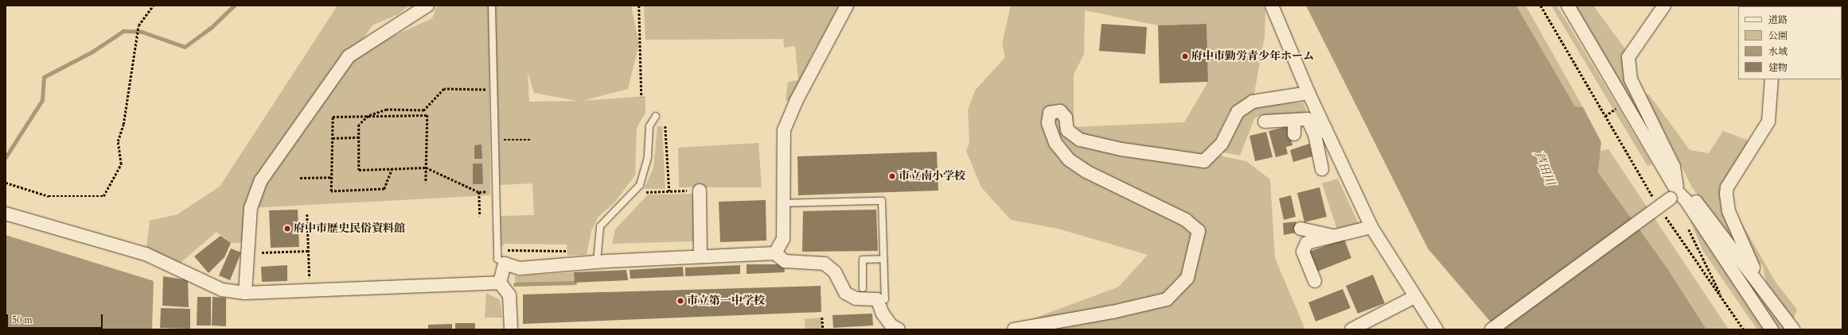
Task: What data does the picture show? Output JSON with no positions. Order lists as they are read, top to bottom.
{
  "water": ["芦田川"],
  "places": [
    "府中市勤労青少年ホーム",
    "市立南小学校",
    "府中市歴史民俗資料館",
    "市立第一中学校"
  ],
  "legend": [
    "道路",
    "公園",
    "水域",
    "建物"
  ],
  "scale_bar": "50 m"
}
